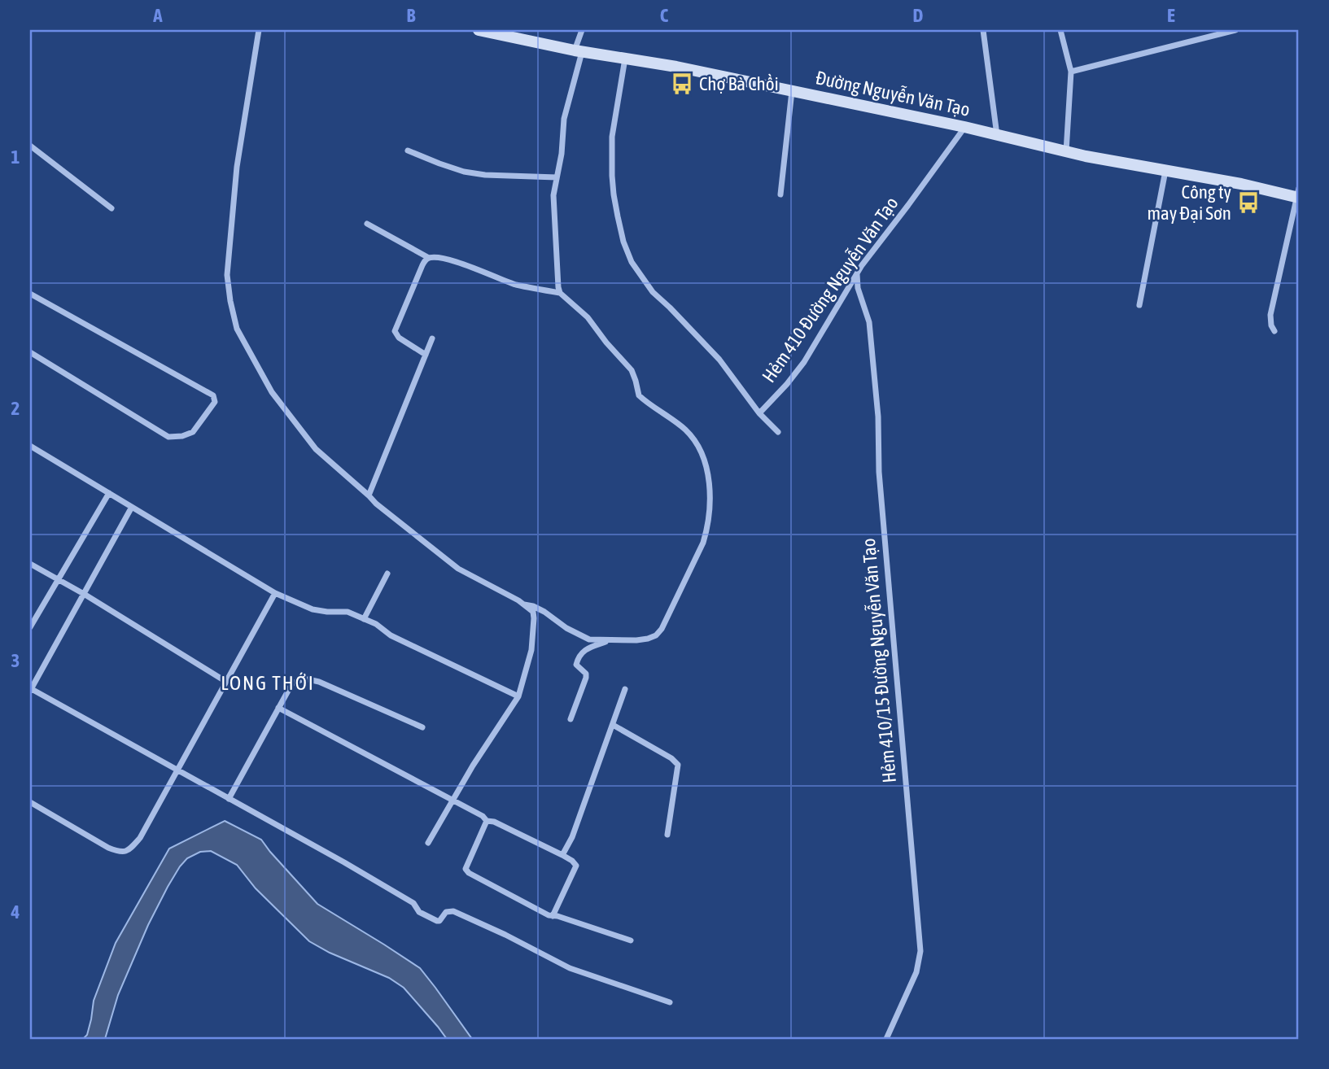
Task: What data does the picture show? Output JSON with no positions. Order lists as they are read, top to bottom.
{
  "streets": {
    "main road": ["Đường Nguyễn Văn Tạo"],
    "street": ["Hẻm 410 Đường Nguyễn Văn Tạo", "Hẻm 410/15 Đường Nguyễn Văn Tạo"]
  },
  "crossings": [
    ["Đường Nguyễn Văn Tạo", "Hẻm 410 Đường Nguyễn Văn Tạo"],
    ["Hẻm 410 Đường Nguyễn Văn Tạo", "Hẻm 410/15 Đường Nguyễn Văn Tạo"]
  ],
  "districts": ["LONG THỚI"],
  "places": {
    "bus stop": ["Chợ Bà Chồi", "Công ty may Đại Sơn"]
  },
  "grid": {
    "columns": [
      "A",
      "B",
      "C",
      "D",
      "E"
    ],
    "rows": [
      "1",
      "2",
      "3",
      "4"
    ]
  }
}
